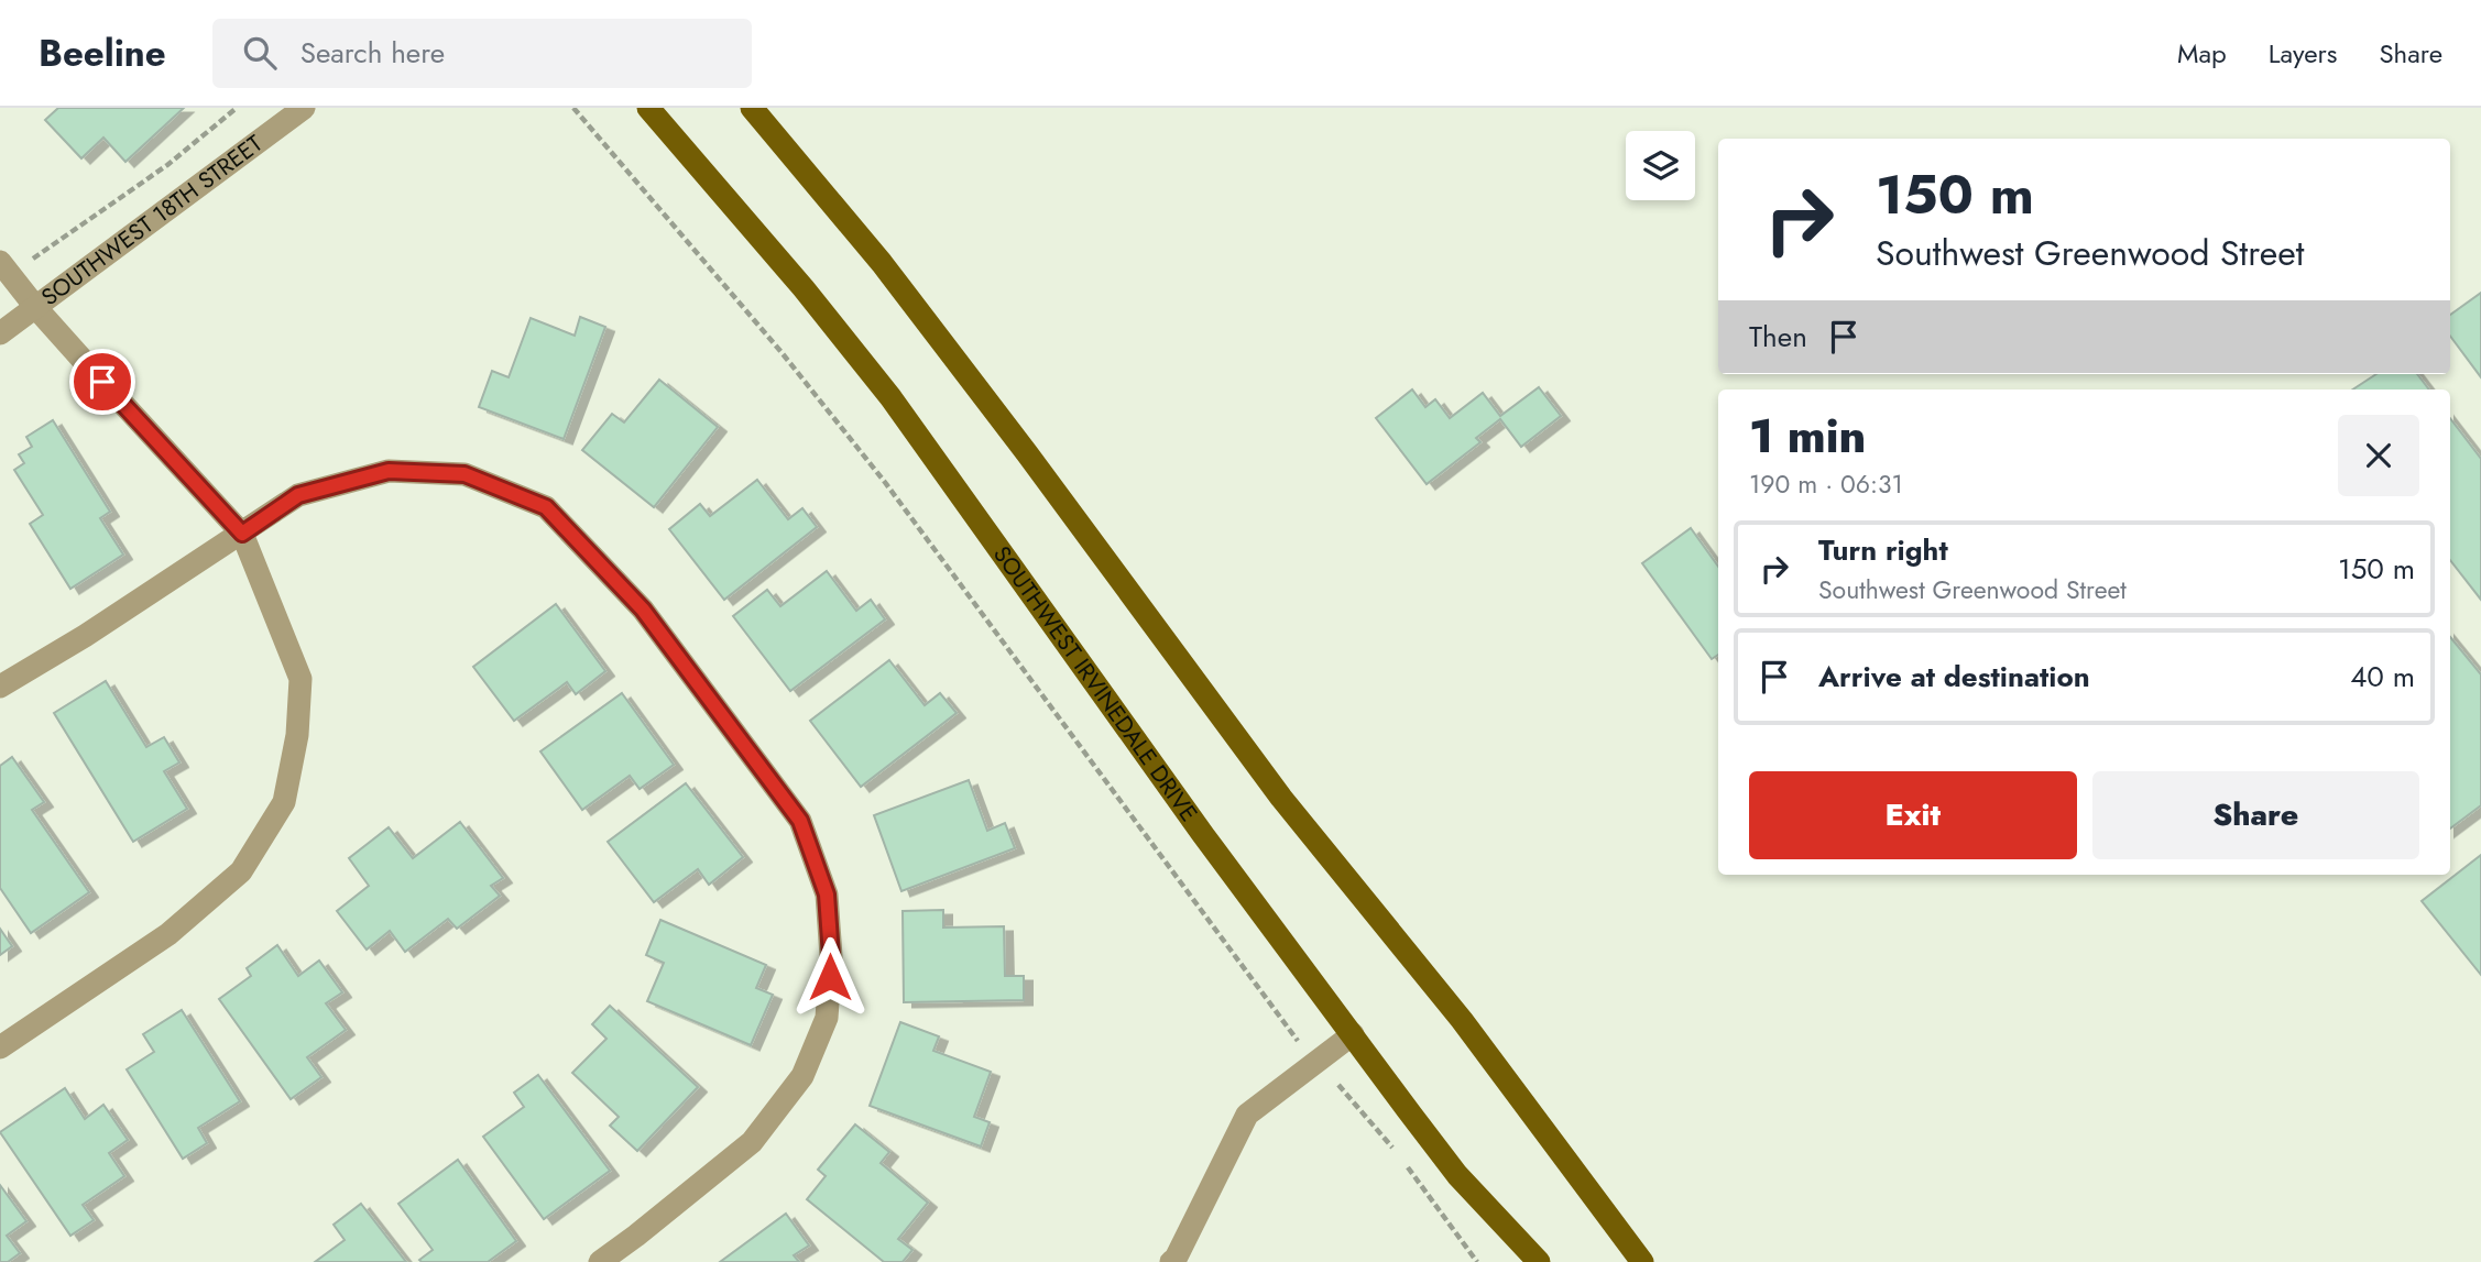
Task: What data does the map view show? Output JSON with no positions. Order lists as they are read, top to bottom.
{
  "streets": {
    "main road": ["SOUTHWEST IRVINEDALE DRIVE"],
    "street": ["SOUTHWEST 18TH STREET"]
  },
  "page": {
    "header": "Beeline",
    "search": "Search here",
    "nav": ["Map", "Layers", "Share"],
    "turn": ["150 m", "Southwest Greenwood Street"],
    "then": "Then",
    "heading": ["1 min", "190 m · 06:31"],
    "list": [
      {
        "name": "Turn right",
        "note": "Southwest Greenwood Street",
        "value": "150 m"
      },
      {
        "name": "Arrive at destination",
        "value": "40 m"
      }
    ],
    "buttons": ["Exit", "Share"]
  }
}
